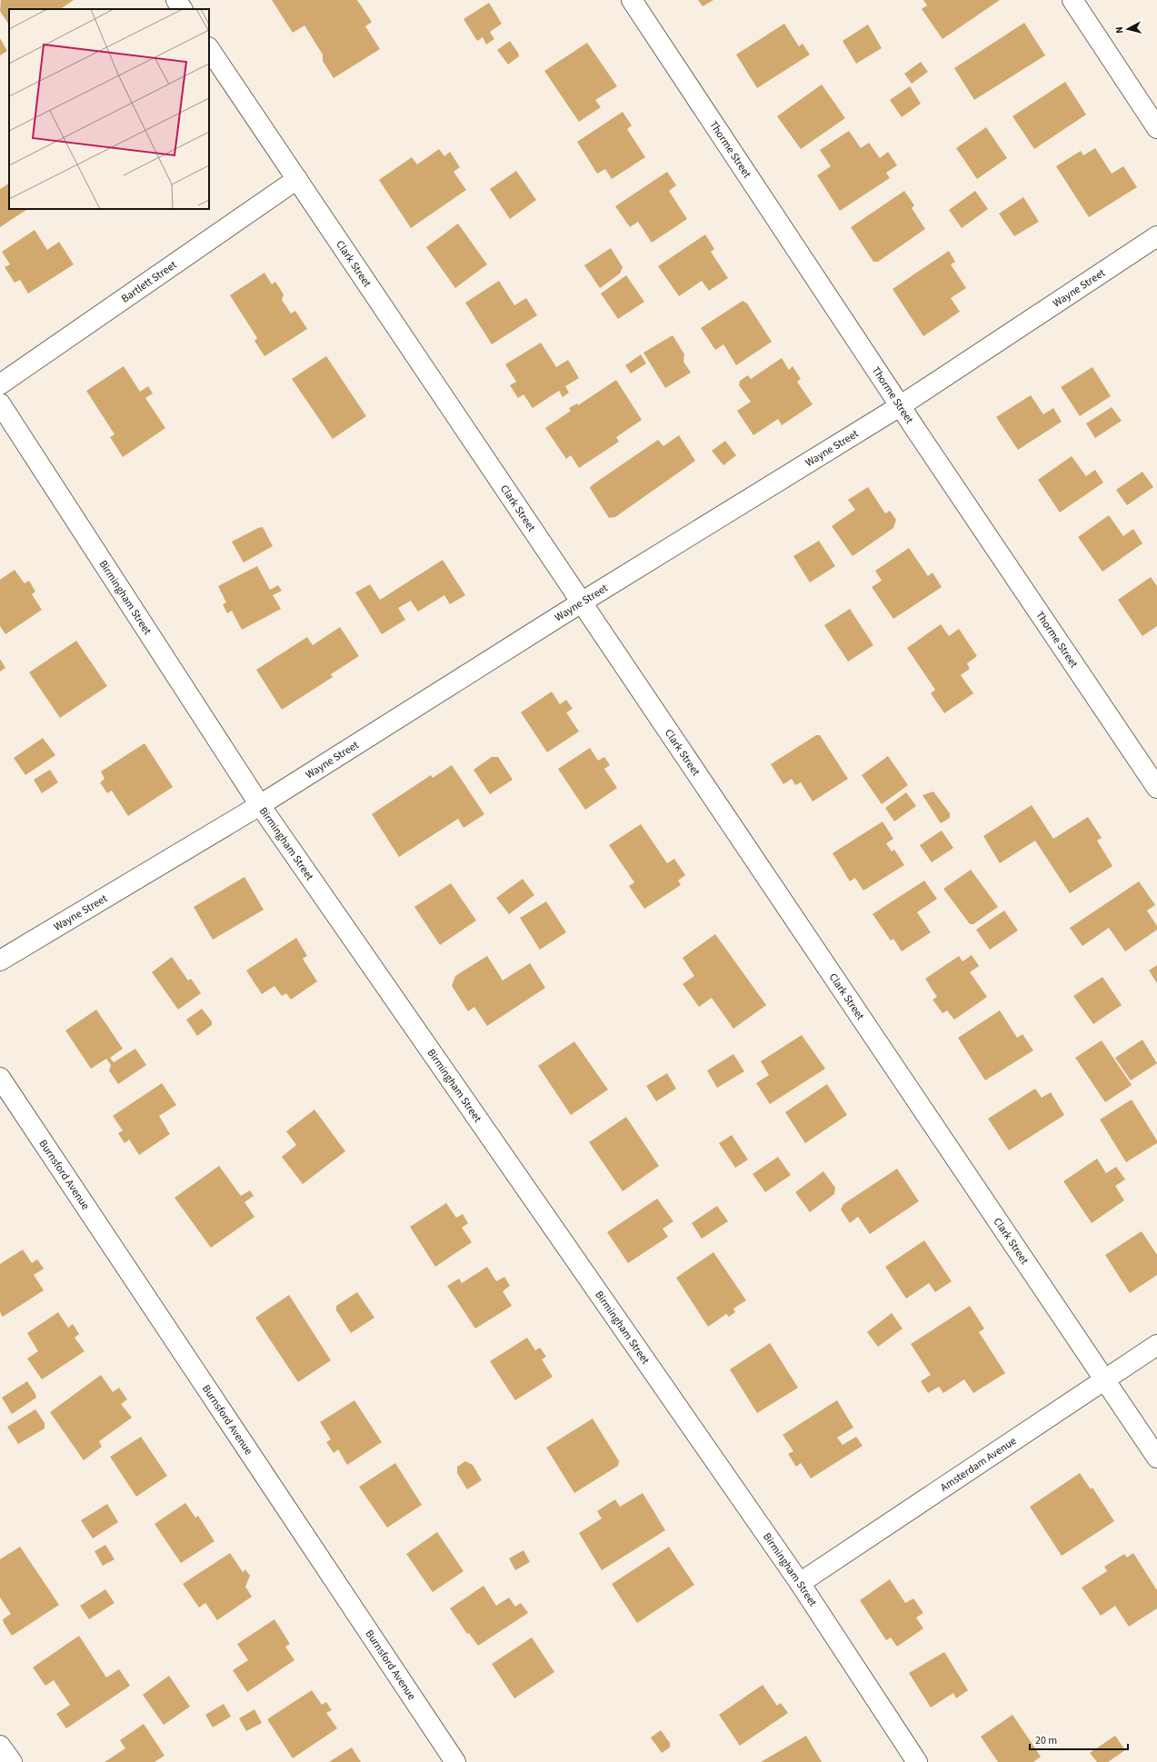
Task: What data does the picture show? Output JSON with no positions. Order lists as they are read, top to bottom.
{
  "streets": {
    "street": [
      "Thorme Street",
      "Clark Street",
      "Bartlett Street",
      "Wayne Street",
      "Birmingham Street",
      "Burnsford Avenue",
      "Amsterdam Avenue"
    ]
  },
  "crossings": [
    ["Thorme Street", "Wayne Street"],
    ["Clark Street", "Bartlett Street"],
    ["Clark Street", "Wayne Street"],
    ["Clark Street", "Amsterdam Avenue"],
    ["Wayne Street", "Birmingham Street"],
    ["Birmingham Street", "Amsterdam Avenue"]
  ],
  "scale_bar": "20 m",
  "north": "left"
}
